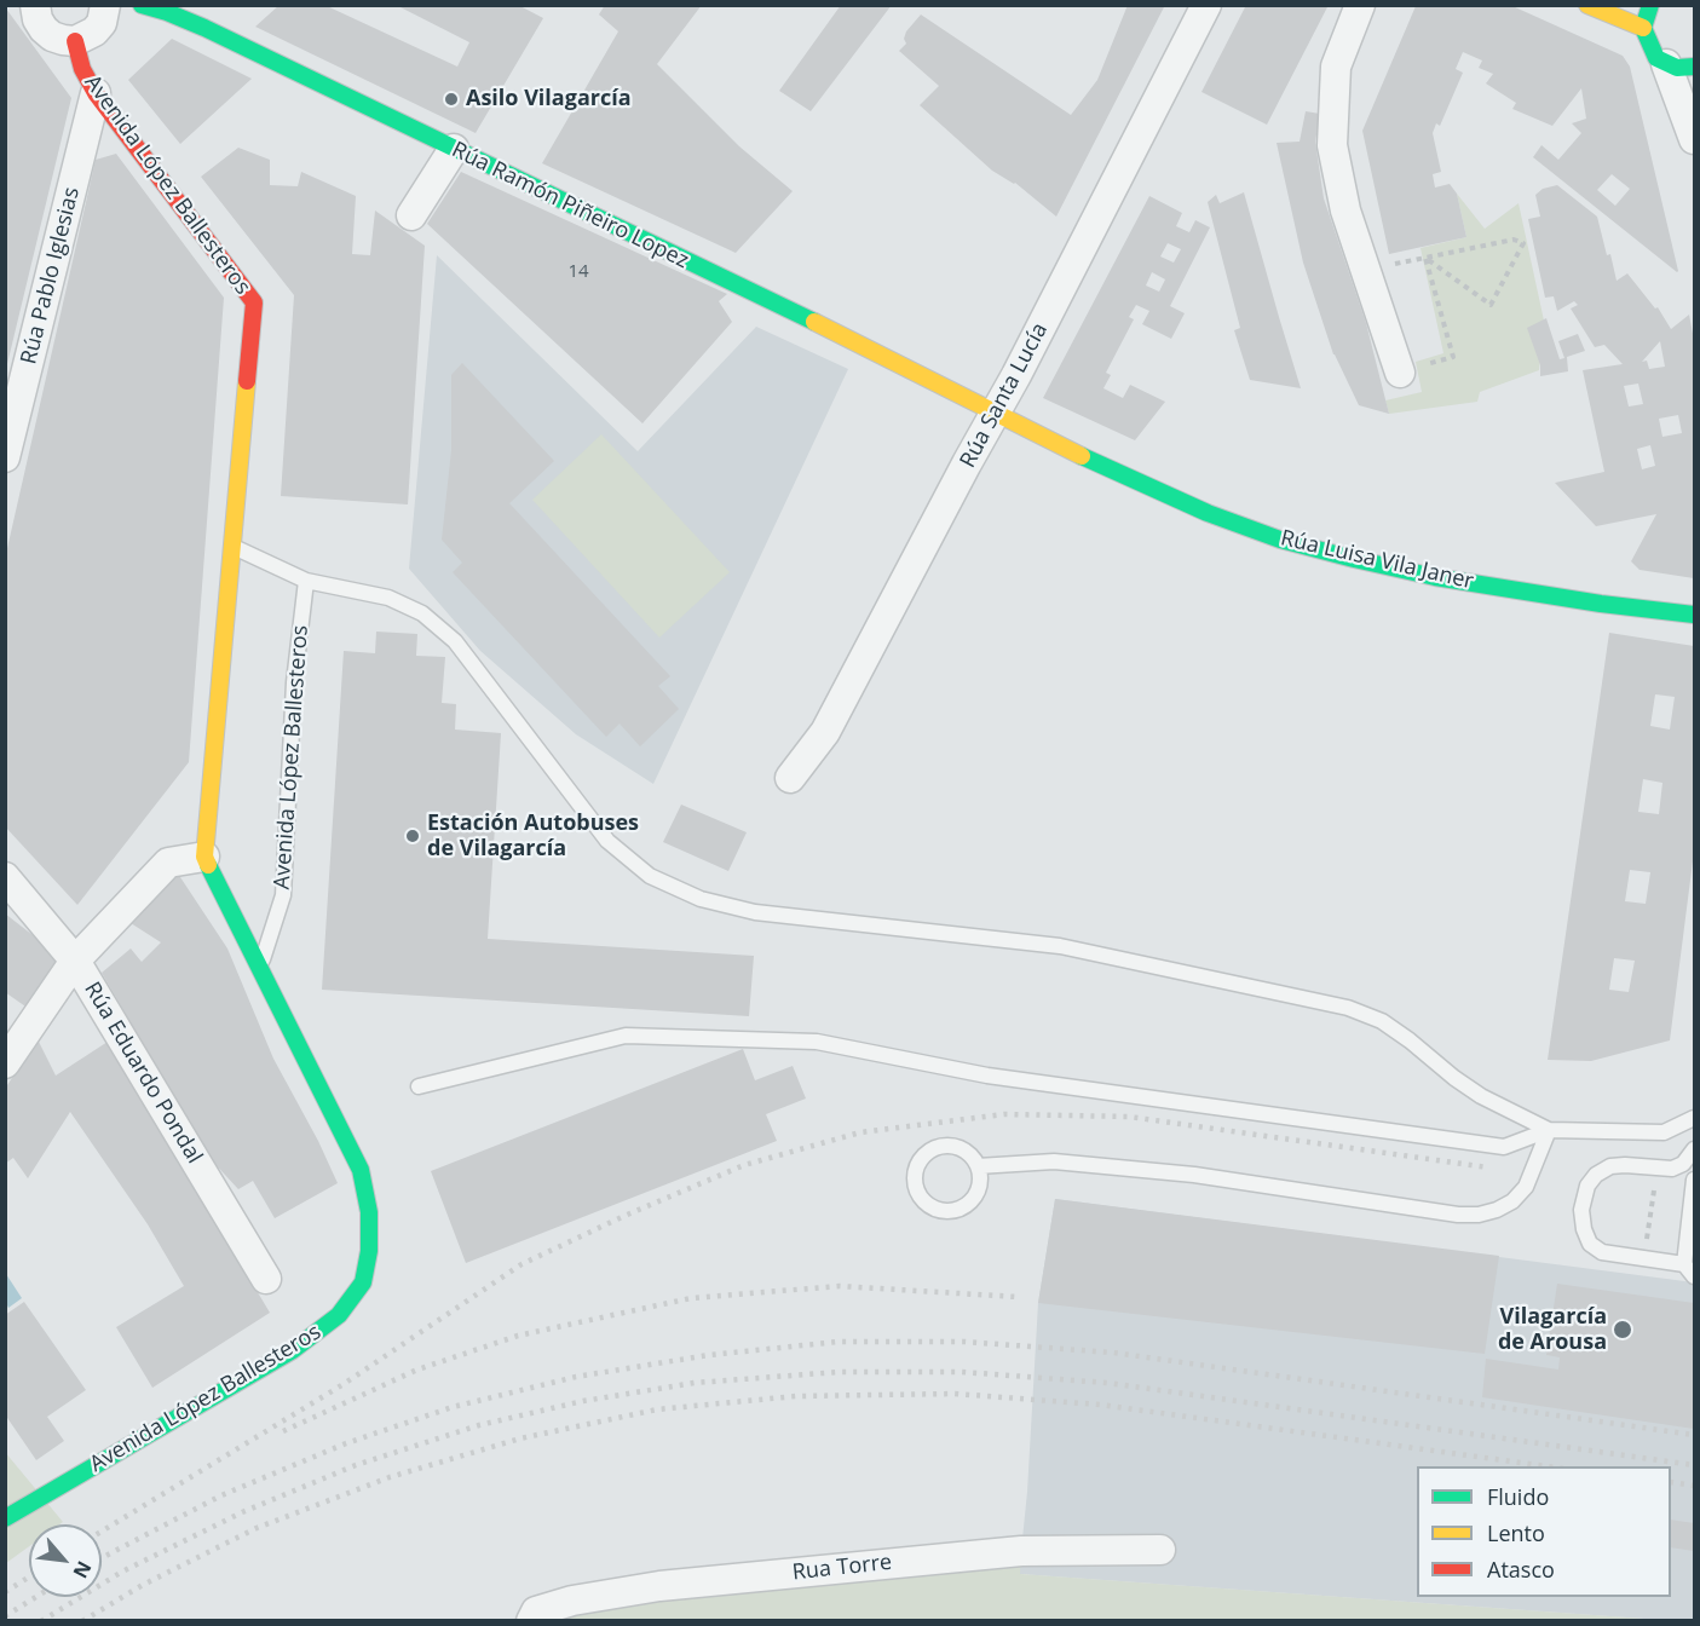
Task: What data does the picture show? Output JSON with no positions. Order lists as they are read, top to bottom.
{
  "streets": {
    "street": [
      "Avenida López Ballesteros",
      "Rúa Ramón Piñeiro Lopez",
      "Rúa Pablo Iglesias",
      "Rúa Santa Lucía",
      "Rúa Luisa Vila Janer",
      "Rúa Eduardo Pondal",
      "Rua Torre"
    ]
  },
  "crossings": [
    ["Avenida López Ballesteros", "Rúa Pablo Iglesias"],
    ["Rúa Ramón Piñeiro Lopez", "Rúa Santa Lucía"],
    ["Rúa Ramón Piñeiro Lopez", "Rúa Luisa Vila Janer"],
    ["Rúa Santa Lucía", "Rúa Luisa Vila Janer"]
  ],
  "places": ["Asilo Vilagarcía", "Estación Autobuses de Vilagarcía", "Vilagarcía de Arousa"],
  "house_numbers": ["14"],
  "legend": ["Fluido", "Lento", "Atasco"],
  "north": "bottom right"
}
